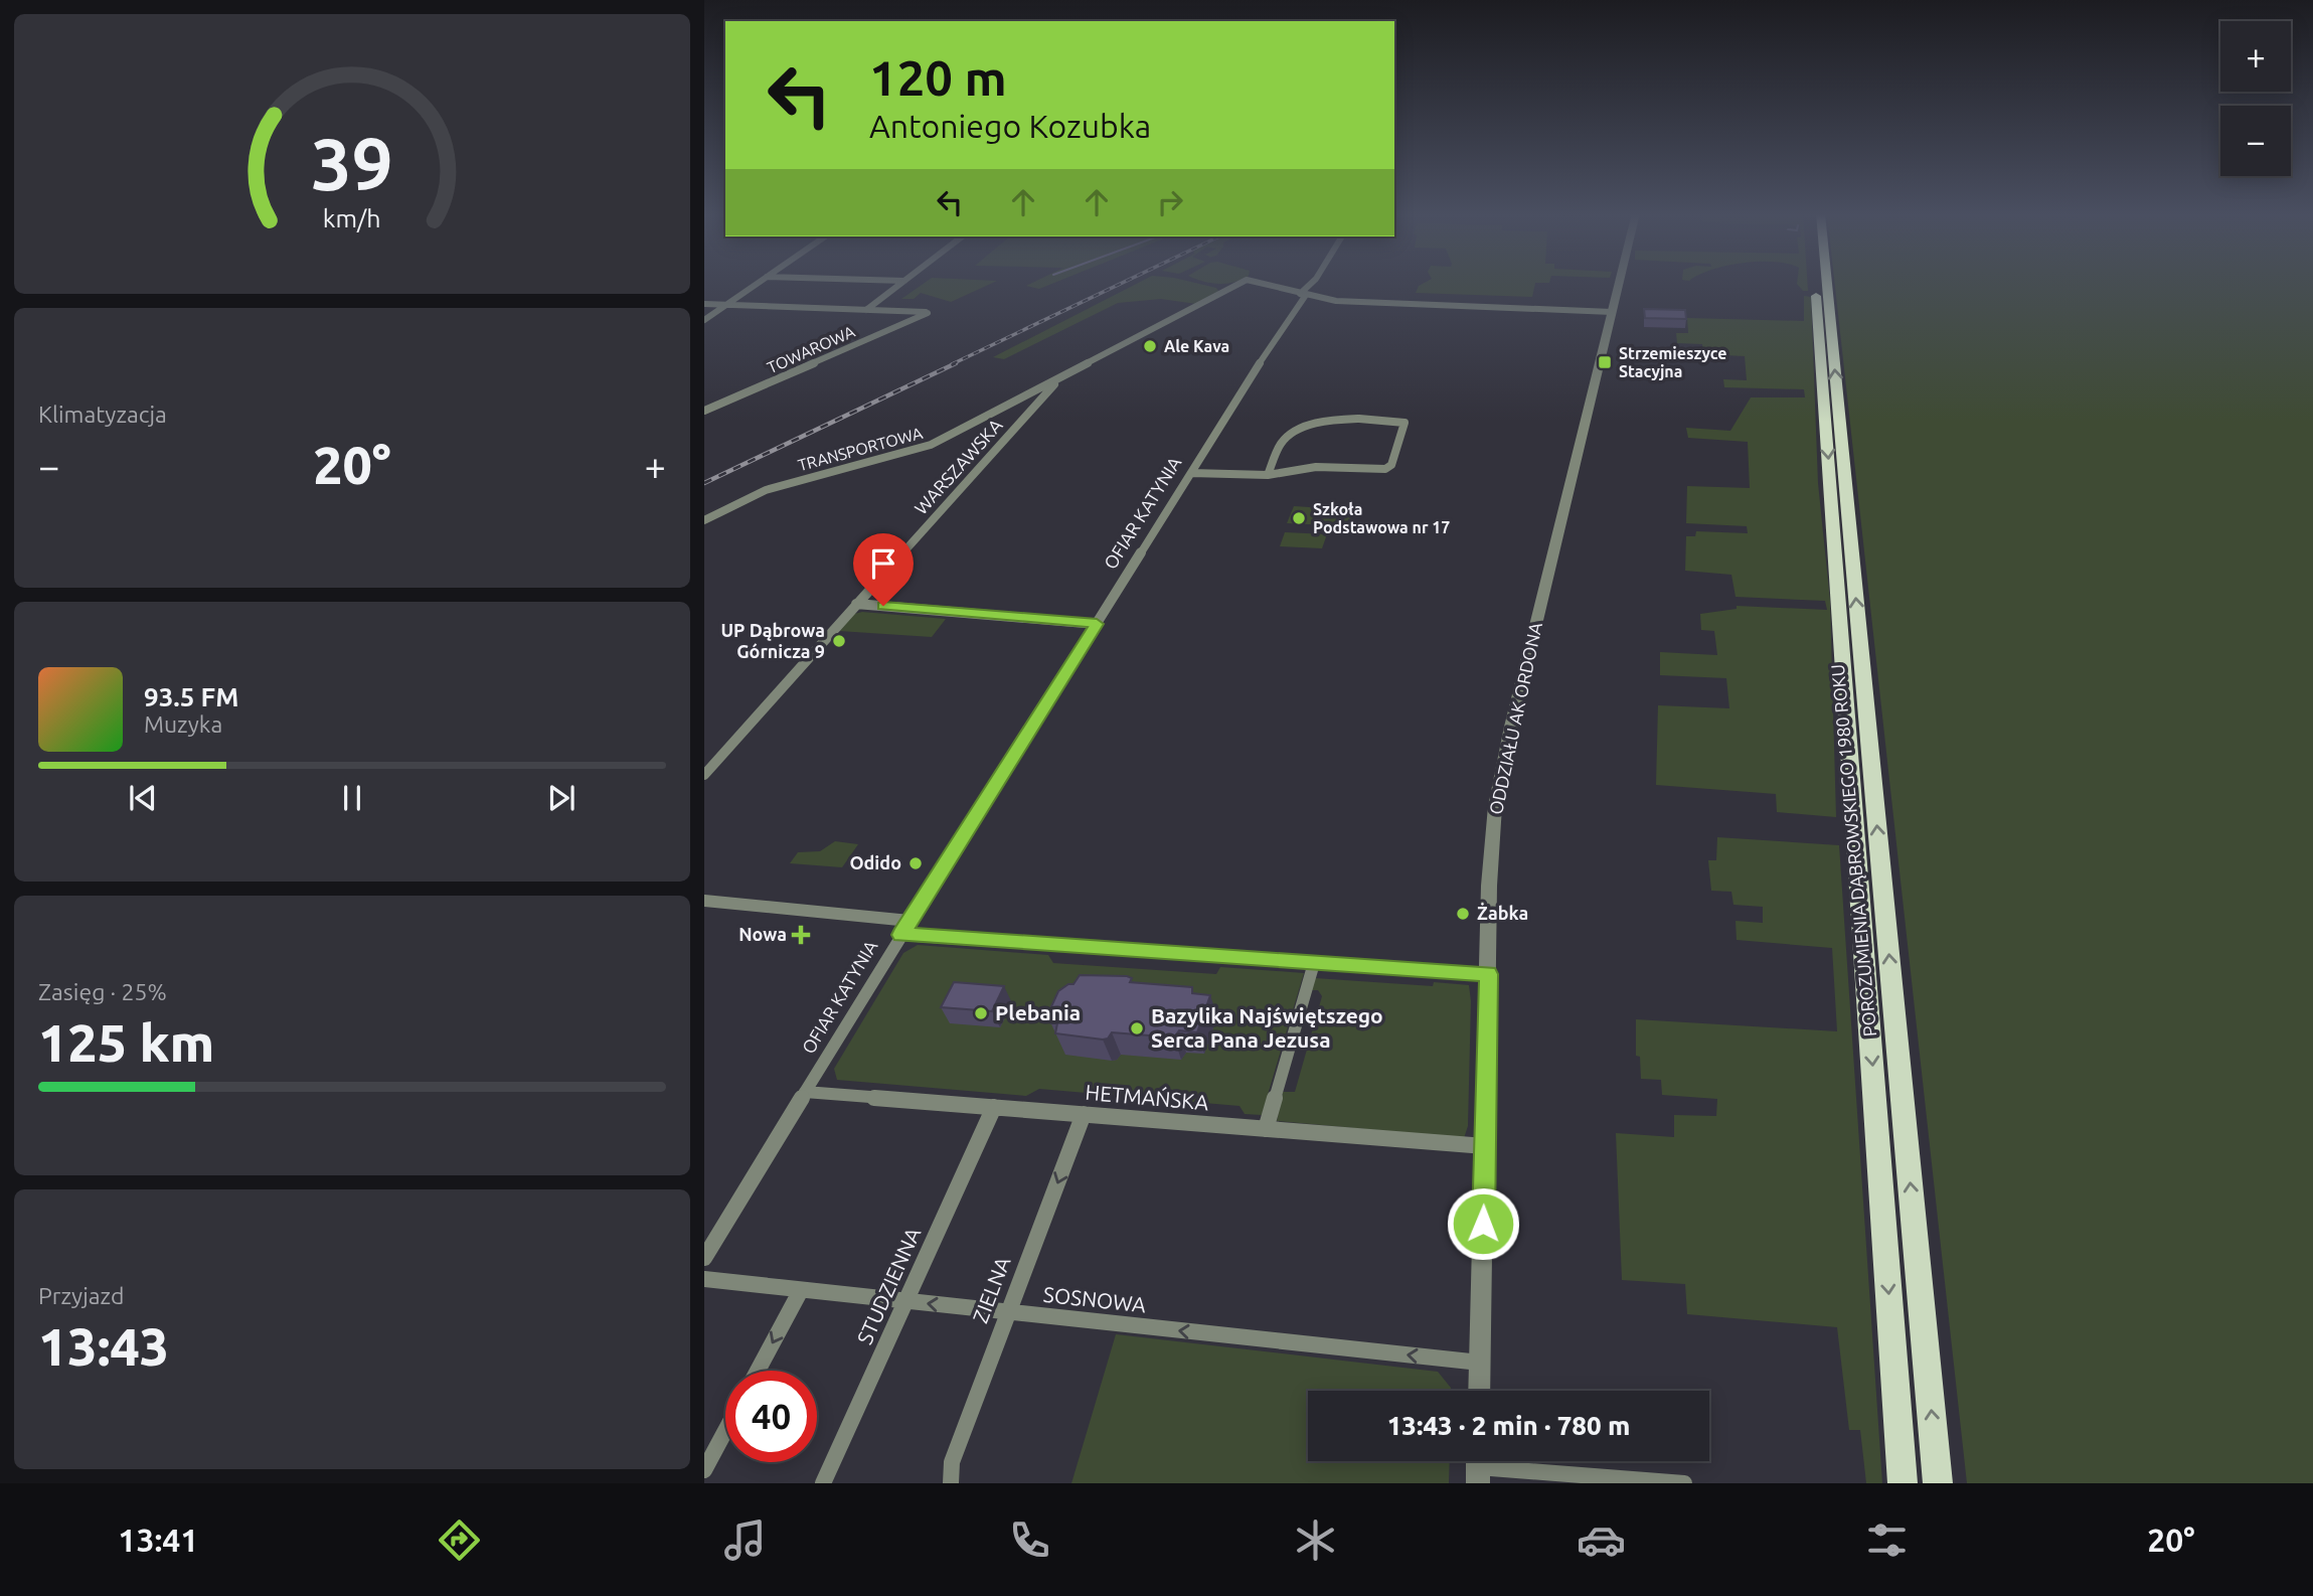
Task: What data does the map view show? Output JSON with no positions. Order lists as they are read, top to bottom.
{
  "streets": {
    "main road": ["POROZUMIENIA DĄBROWSKIEGO 1980 ROKU"],
    "street": [
      "TOWAROWA",
      "TRANSPORTOWA",
      "WARSZAWSKA",
      "OFIAR KATYNIA",
      "ODDZIAŁU AK ORDONA",
      "HETMAŃSKA",
      "STUDZIENNA",
      "ZIELNA",
      "SOSNOWA"
    ]
  },
  "crossings": [
    ["TRANSPORTOWA", "WARSZAWSKA"],
    ["WARSZAWSKA", "OFIAR KATYNIA"],
    ["OFIAR KATYNIA", "HETMAŃSKA"],
    ["ODDZIAŁU AK ORDONA", "HETMAŃSKA"],
    ["ODDZIAŁU AK ORDONA", "SOSNOWA"],
    ["HETMAŃSKA", "STUDZIENNA"],
    ["HETMAŃSKA", "ZIELNA"],
    ["STUDZIENNA", "SOSNOWA"],
    ["ZIELNA", "SOSNOWA"]
  ],
  "one_way": ["ZIELNA", "SOSNOWA"],
  "places": {
    "other": [
      "Ale Kava",
      "Szkoła Podstawowa nr 17",
      "UP Dąbrowa Górnicza 9",
      "Odido",
      "Żabka",
      "Plebania",
      "Bazylika Najświętszego Serca Pana Jezusa"
    ],
    "transit": ["Strzemieszyce Stacyjna"],
    "health": ["Nowa"]
  },
  "page": {
    "map_buttons": ["+", "−"],
    "turn": ["120 m", "Antoniego Kozubka"],
    "tile": [
      "Klimatyzacja",
      ["Zasięg · 25%", "125 km"],
      ["Przyjazd", "13:43"]
    ],
    "heat": ["−", "20°", "+"],
    "song": ["93.5 FM", "Muzyka"],
    "limit": "40",
    "trip": "13:43 · 2 min · 780 m",
    "tabs": ["13:41", "20°"],
    "gauge": ["39", "km/h"]
  }
}
